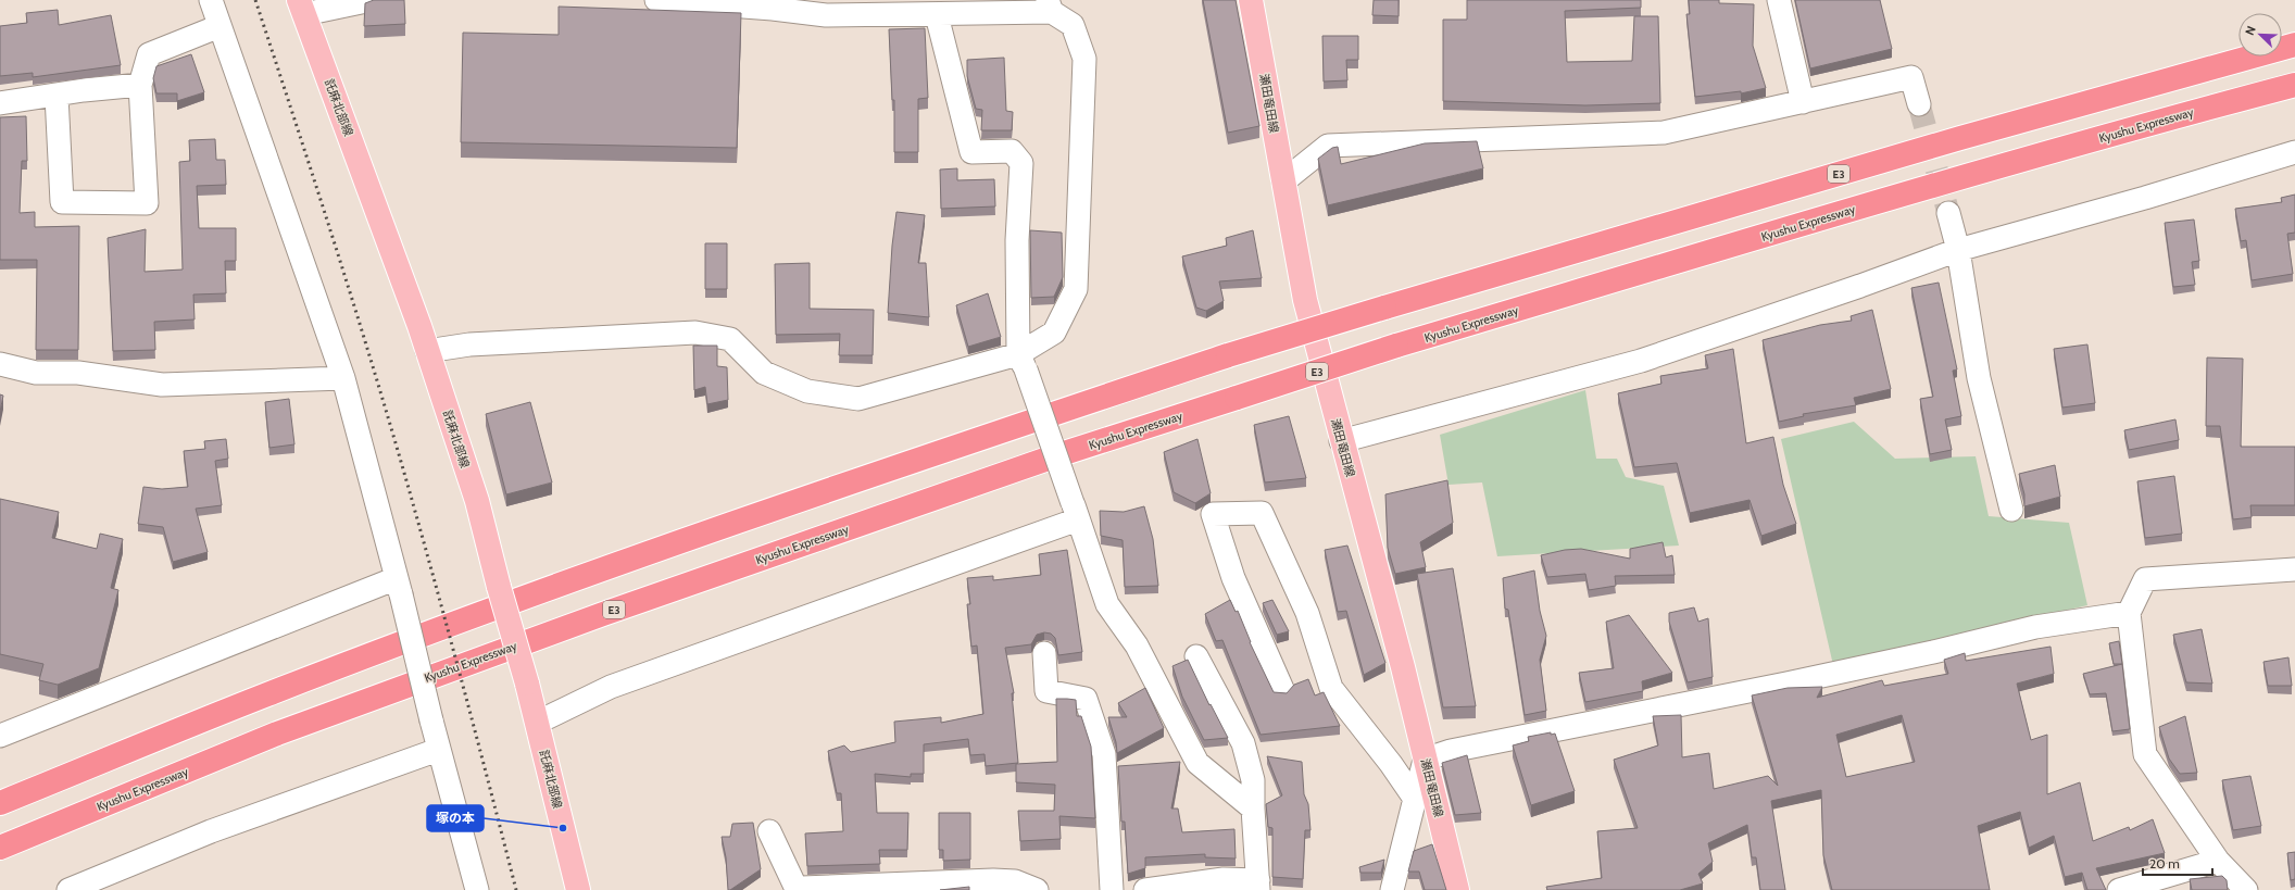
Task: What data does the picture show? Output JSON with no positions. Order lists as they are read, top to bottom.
{
  "streets": {
    "highway": ["Kyushu Expressway", "E3"],
    "main road": ["瀬田竜田線", "託麻北部線"]
  },
  "places": ["塚の本"],
  "scale_bar": "20 m",
  "north": "top left"
}
